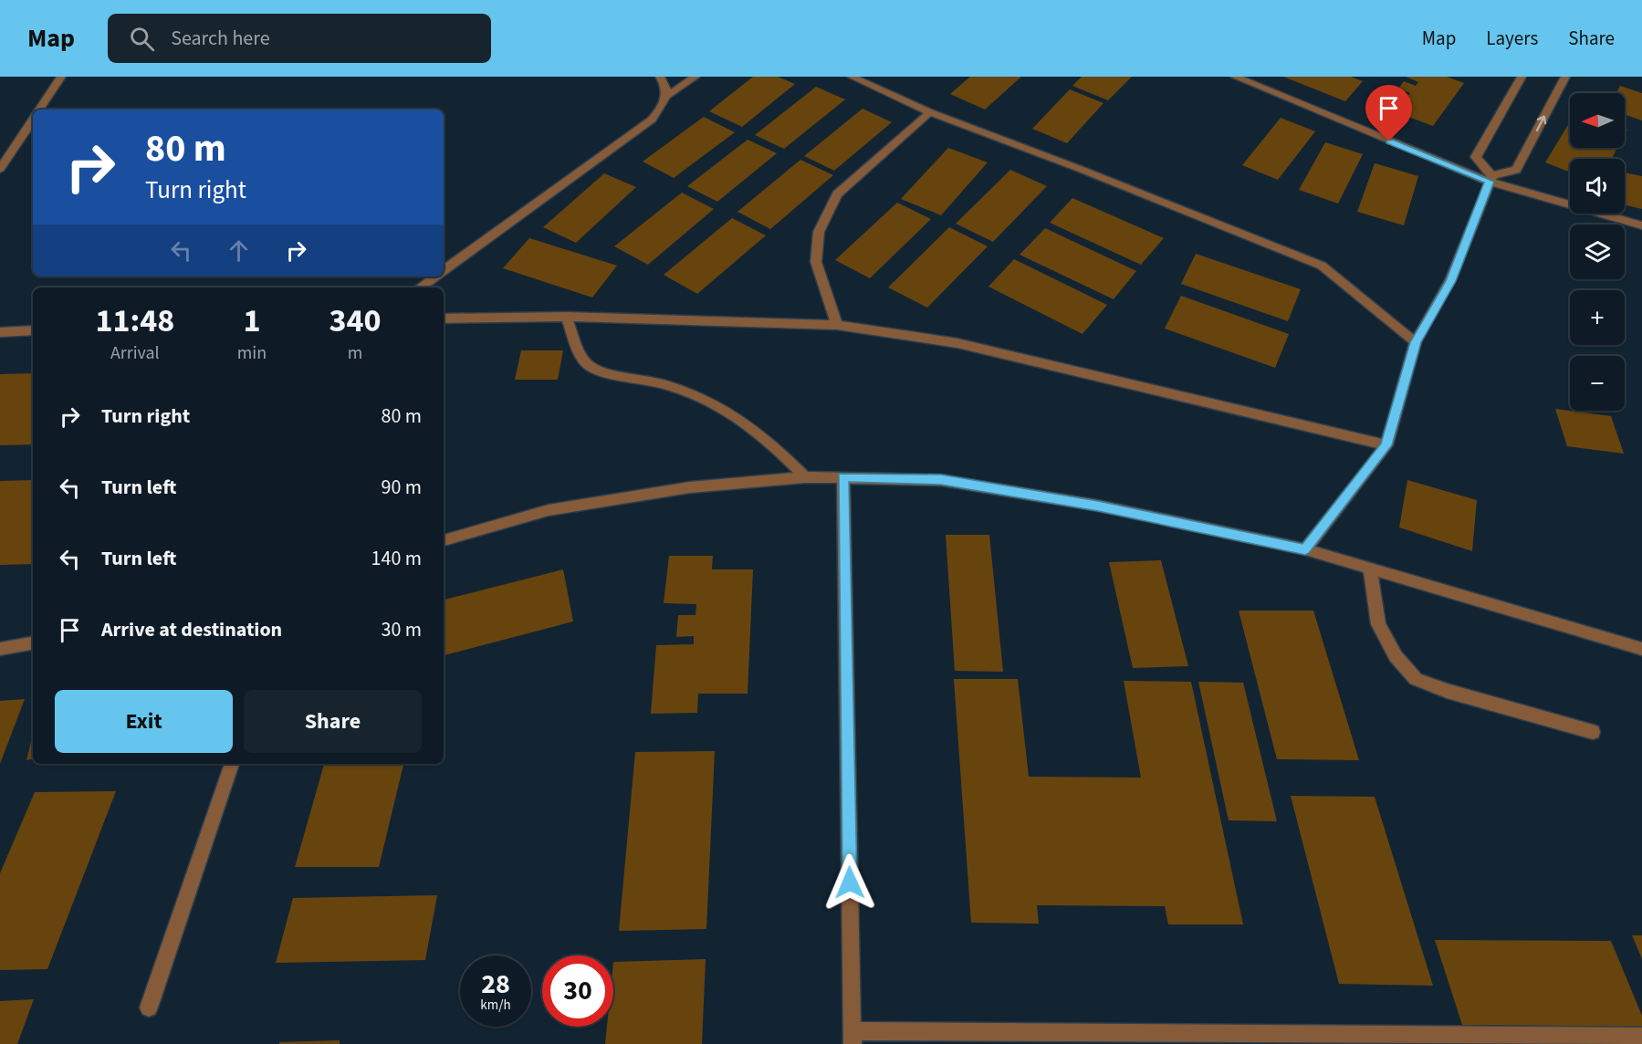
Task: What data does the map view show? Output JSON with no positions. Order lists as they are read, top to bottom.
{
  "north": "left",
  "page": {
    "header": "Map",
    "search": "Search here",
    "nav": ["Map", "Layers", "Share"],
    "map_buttons": ["+", "−"],
    "turn": ["80 m", "Turn right"],
    "eta": [
      "11:48",
      "Arrival",
      "1",
      "min",
      "340",
      "m"
    ],
    "list": [
      {
        "name": "Turn right",
        "value": "80 m"
      },
      {
        "name": "Turn left",
        "value": "90 m"
      },
      {
        "name": "Turn left",
        "value": "140 m"
      },
      {
        "name": "Arrive at destination",
        "value": "30 m"
      }
    ],
    "buttons": ["Exit", "Share"],
    "speed": "28 km/h",
    "limit": "30"
  }
}
